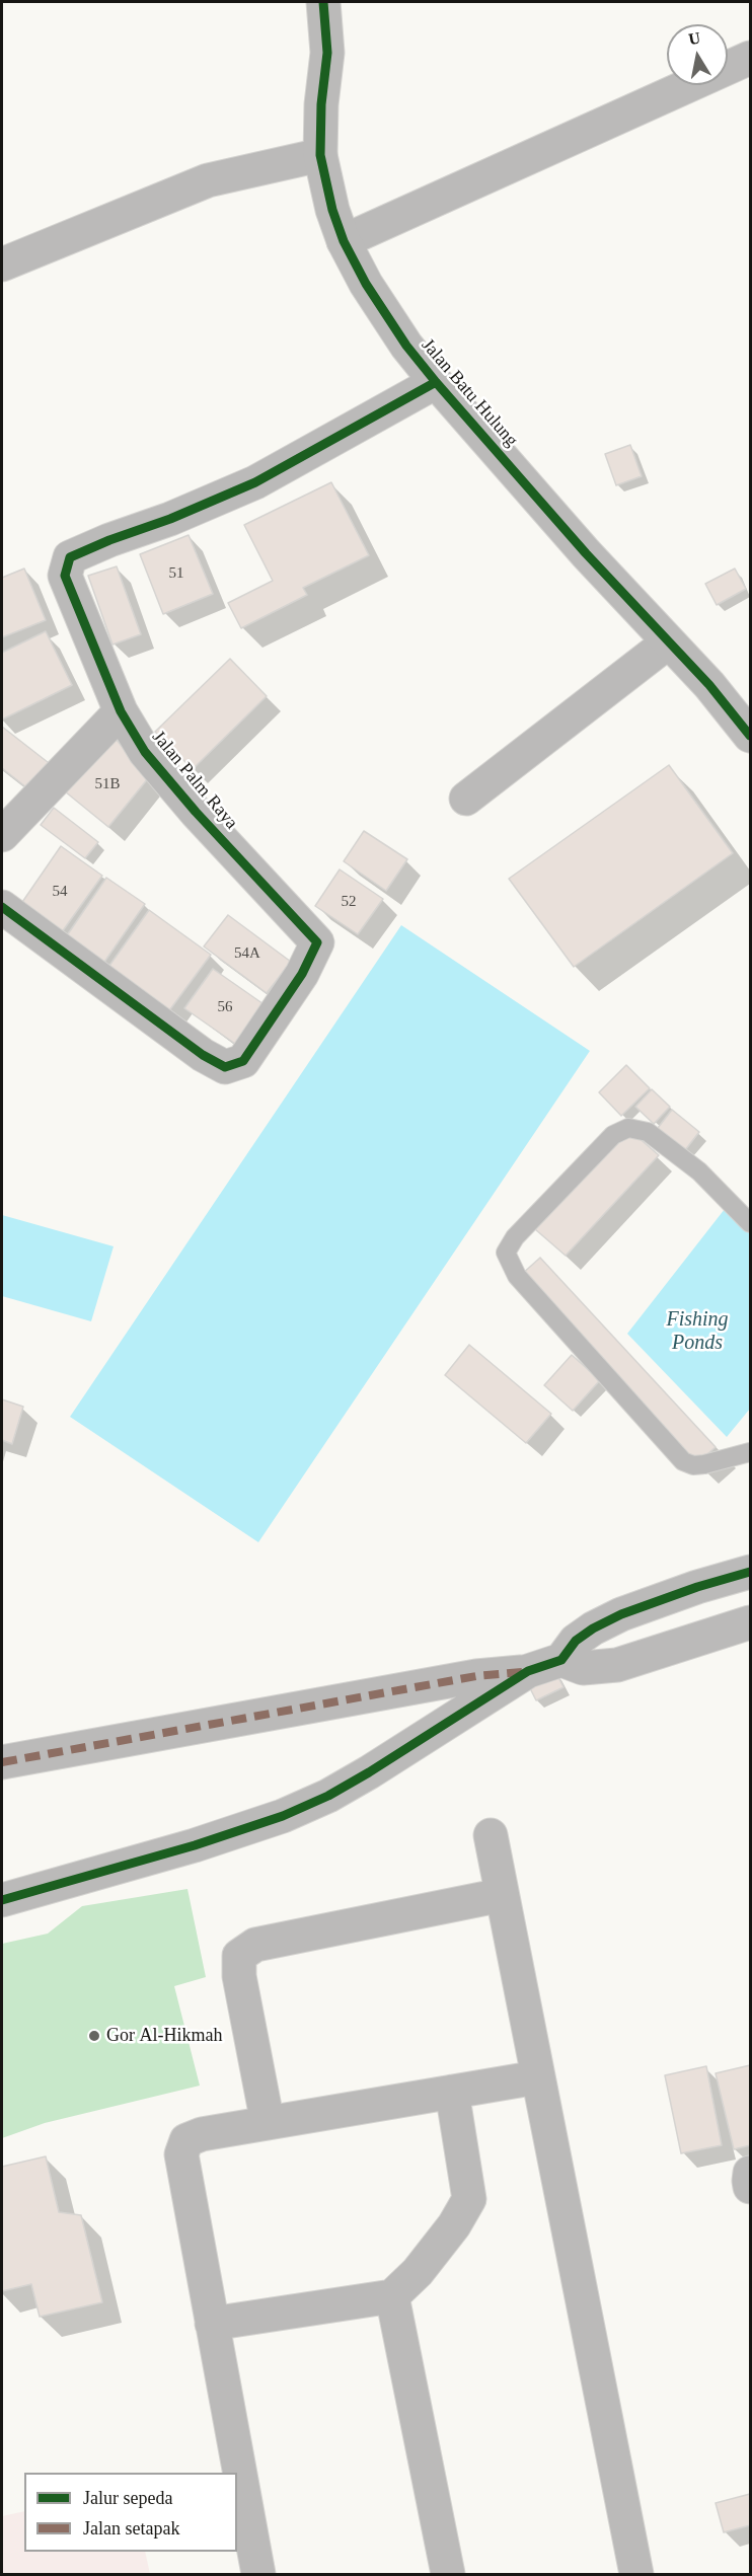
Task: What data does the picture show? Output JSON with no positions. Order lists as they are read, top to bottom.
{
  "streets": {
    "street": ["Jalan Batu Hulung", "Jalan Palm Raya"]
  },
  "crossings": [
    ["Jalan Batu Hulung", "Jalan Palm Raya"]
  ],
  "water": ["Fishing Ponds"],
  "places": ["Gor Al-Hikmah"],
  "house_numbers": [
    "51",
    "51B",
    "54",
    "52",
    "54A",
    "56"
  ],
  "legend": ["Jalur sepeda", "Jalan setapak"],
  "north": "top"
}
